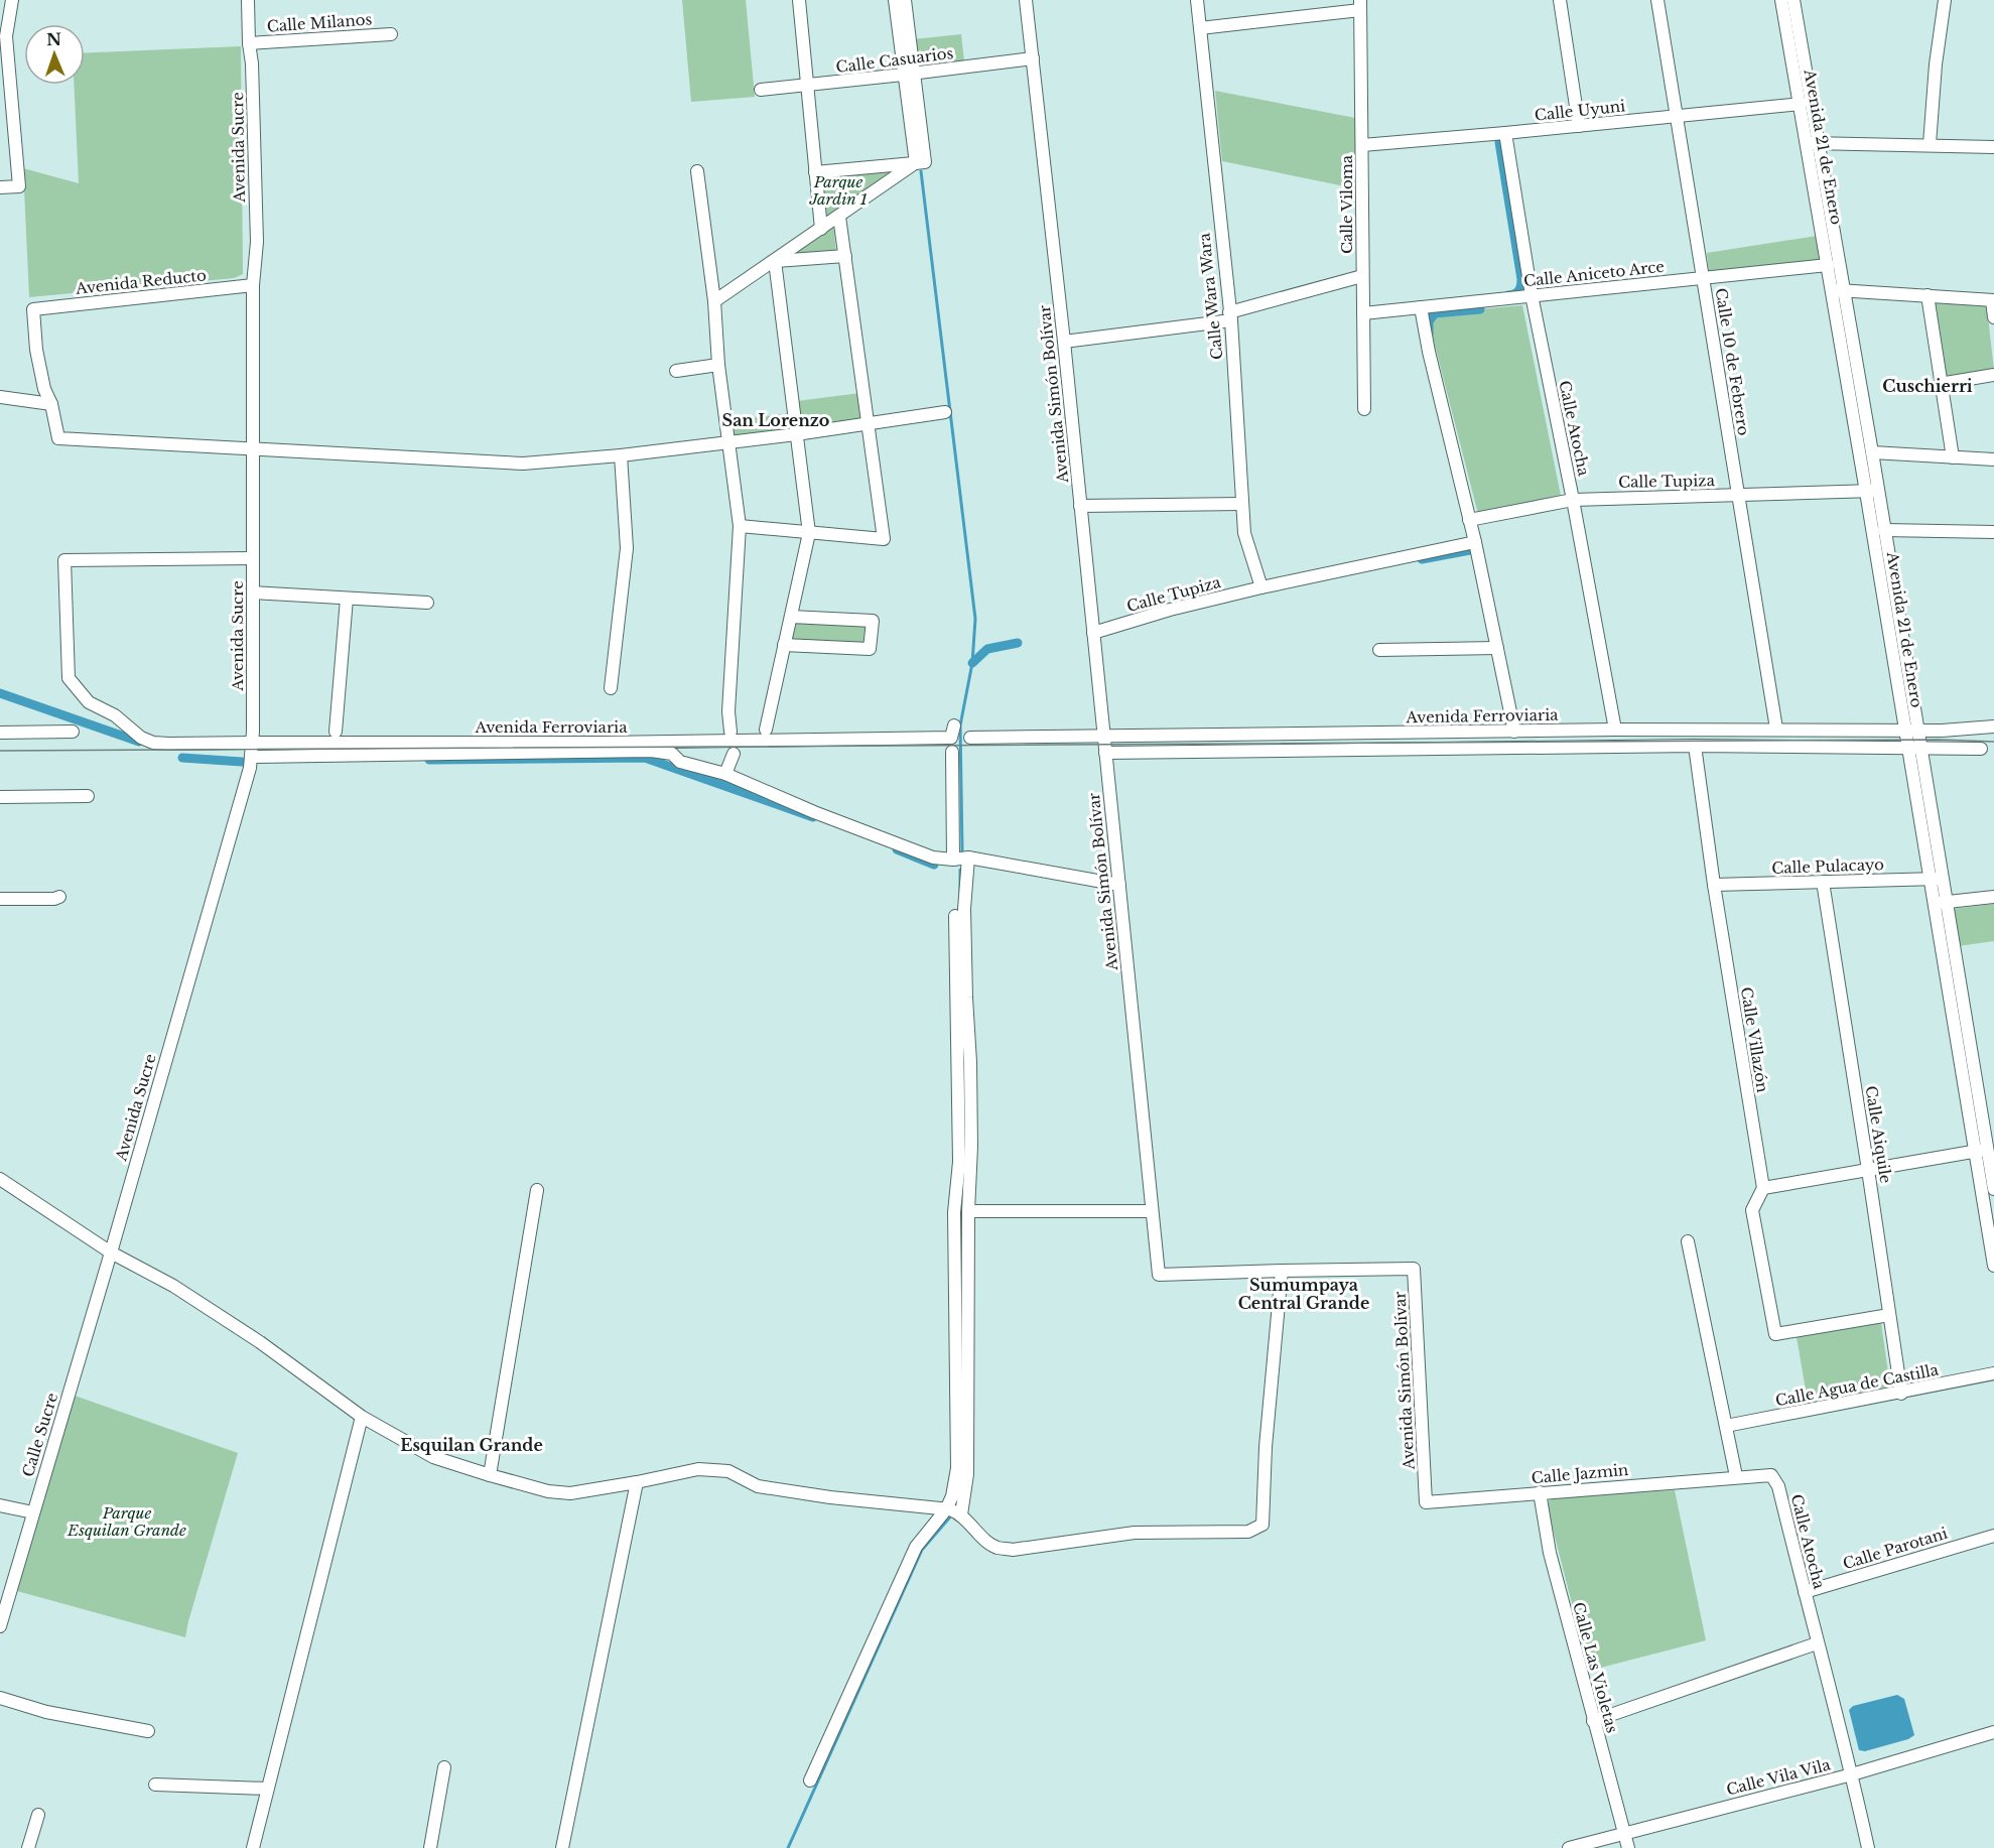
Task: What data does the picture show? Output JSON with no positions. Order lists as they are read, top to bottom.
{
  "streets": {
    "street": [
      "Calle Milanos",
      "Calle Casuarios",
      "Calle Uyuni",
      "Avenida Sucre",
      "Avenida 21 de Enero",
      "Calle Viloma",
      "Calle Aniceto Arce",
      "Avenida Reducto",
      "Calle Wara Wara",
      "Calle 10 de Febrero",
      "Avenida Simón Bolívar",
      "Calle Atocha",
      "Calle Tupiza",
      "Avenida Ferroviaria",
      "Calle Pulacayo",
      "Calle Villazón",
      "Calle Aiquile",
      "Calle Agua de Castilla",
      "Calle Sucre",
      "Calle Jazmin",
      "Calle Parotani",
      "Calle Las Violetas",
      "Calle Vila Vila"
    ]
  },
  "crossings": [
    ["Calle Milanos", "Avenida Sucre"],
    ["Calle Casuarios", "Avenida Simón Bolívar"],
    ["Calle Uyuni", "Avenida 21 de Enero"],
    ["Calle Uyuni", "Calle Viloma"],
    ["Calle Uyuni", "Calle 10 de Febrero"],
    ["Calle Uyuni", "Calle Atocha"],
    ["Avenida Sucre", "Avenida Reducto"],
    ["Avenida Sucre", "Avenida Ferroviaria"],
    ["Avenida Sucre", "Calle Sucre"],
    ["Avenida 21 de Enero", "Calle Aniceto Arce"],
    ["Avenida 21 de Enero", "Calle Tupiza"],
    ["Avenida 21 de Enero", "Avenida Ferroviaria"],
    ["Avenida 21 de Enero", "Calle Pulacayo"],
    ["Calle Viloma", "Calle Aniceto Arce"],
    ["Calle Aniceto Arce", "Calle 10 de Febrero"],
    ["Calle Aniceto Arce", "Calle Atocha"],
    ["Calle Wara Wara", "Calle Tupiza"],
    ["Calle 10 de Febrero", "Calle Tupiza"],
    ["Calle 10 de Febrero", "Avenida Ferroviaria"],
    ["Avenida Simón Bolívar", "Calle Tupiza"],
    ["Avenida Simón Bolívar", "Avenida Ferroviaria"],
    ["Avenida Simón Bolívar", "Calle Jazmin"],
    ["Calle Atocha", "Calle Tupiza"],
    ["Calle Atocha", "Avenida Ferroviaria"],
    ["Calle Atocha", "Calle Jazmin"],
    ["Calle Atocha", "Calle Parotani"],
    ["Calle Atocha", "Calle Vila Vila"],
    ["Avenida Ferroviaria", "Calle Villazón"],
    ["Calle Pulacayo", "Calle Villazón"],
    ["Calle Pulacayo", "Calle Aiquile"],
    ["Calle Aiquile", "Calle Agua de Castilla"],
    ["Calle Jazmin", "Calle Las Violetas"],
    ["Calle Las Violetas", "Calle Vila Vila"]
  ],
  "districts": [
    "Cuschierri",
    "San Lorenzo",
    "Sumumpaya Central Grande",
    "Esquilan Grande"
  ],
  "parks": ["Parque Jardin 1", "Parque Esquilan Grande"],
  "north": "top"
}
